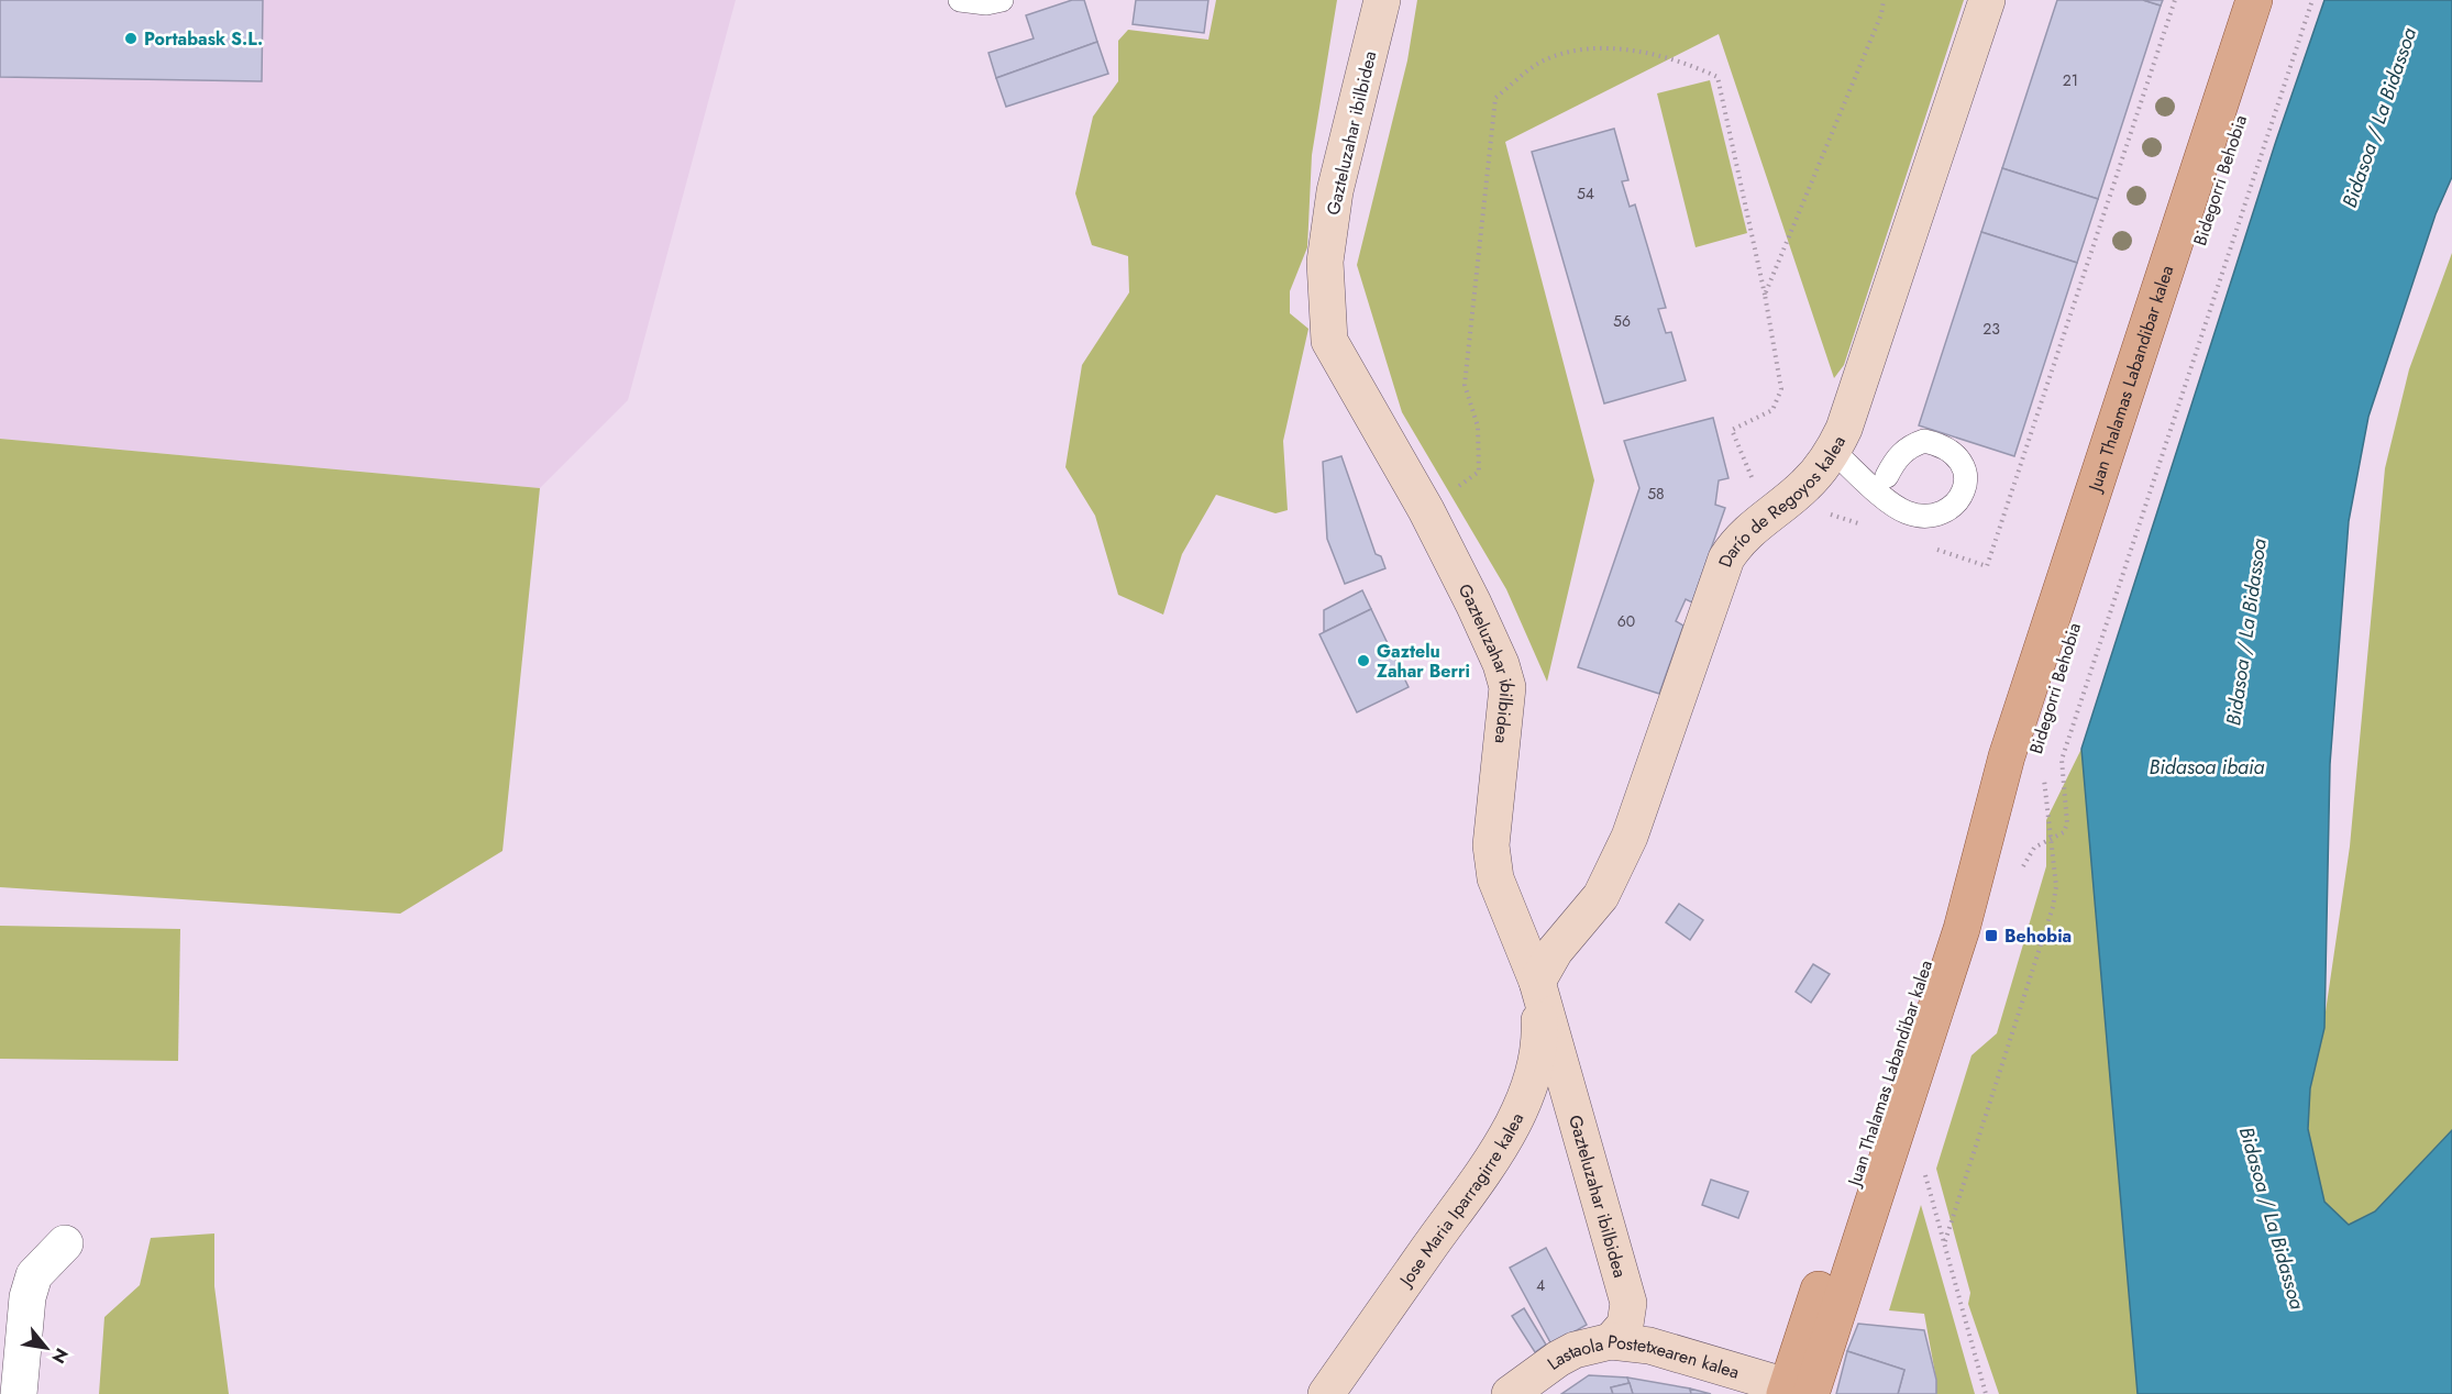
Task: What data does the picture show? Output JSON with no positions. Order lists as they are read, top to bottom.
{
  "streets": {
    "main road": ["Juan Thalamas Labandibar kalea"],
    "street": [
      "Gazteluzahar ibilbidea",
      "Darío de Regoyos kalea",
      "Jose Maria Iparragirre kalea",
      "Lastaola Postetxearen kalea"
    ],
    "path": ["Bidegorri Behobia"]
  },
  "crossings": [
    ["Gazteluzahar ibilbidea", "Darío de Regoyos kalea"],
    ["Gazteluzahar ibilbidea", "Jose Maria Iparragirre kalea"],
    ["Gazteluzahar ibilbidea", "Lastaola Postetxearen kalea"],
    ["Juan Thalamas Labandibar kalea", "Lastaola Postetxearen kalea"],
    ["Darío de Regoyos kalea", "Jose Maria Iparragirre kalea"]
  ],
  "water": ["Bidasoa / La Bidassoa", "Bidasoa ibaia"],
  "places": {
    "other": ["Portabask S.L.", "Gaztelu Zahar Berri"],
    "transit": ["Behobia"]
  },
  "house_numbers": [
    "21",
    "54",
    "56",
    "23",
    "58",
    "60",
    "4"
  ],
  "north": "bottom right"
}
